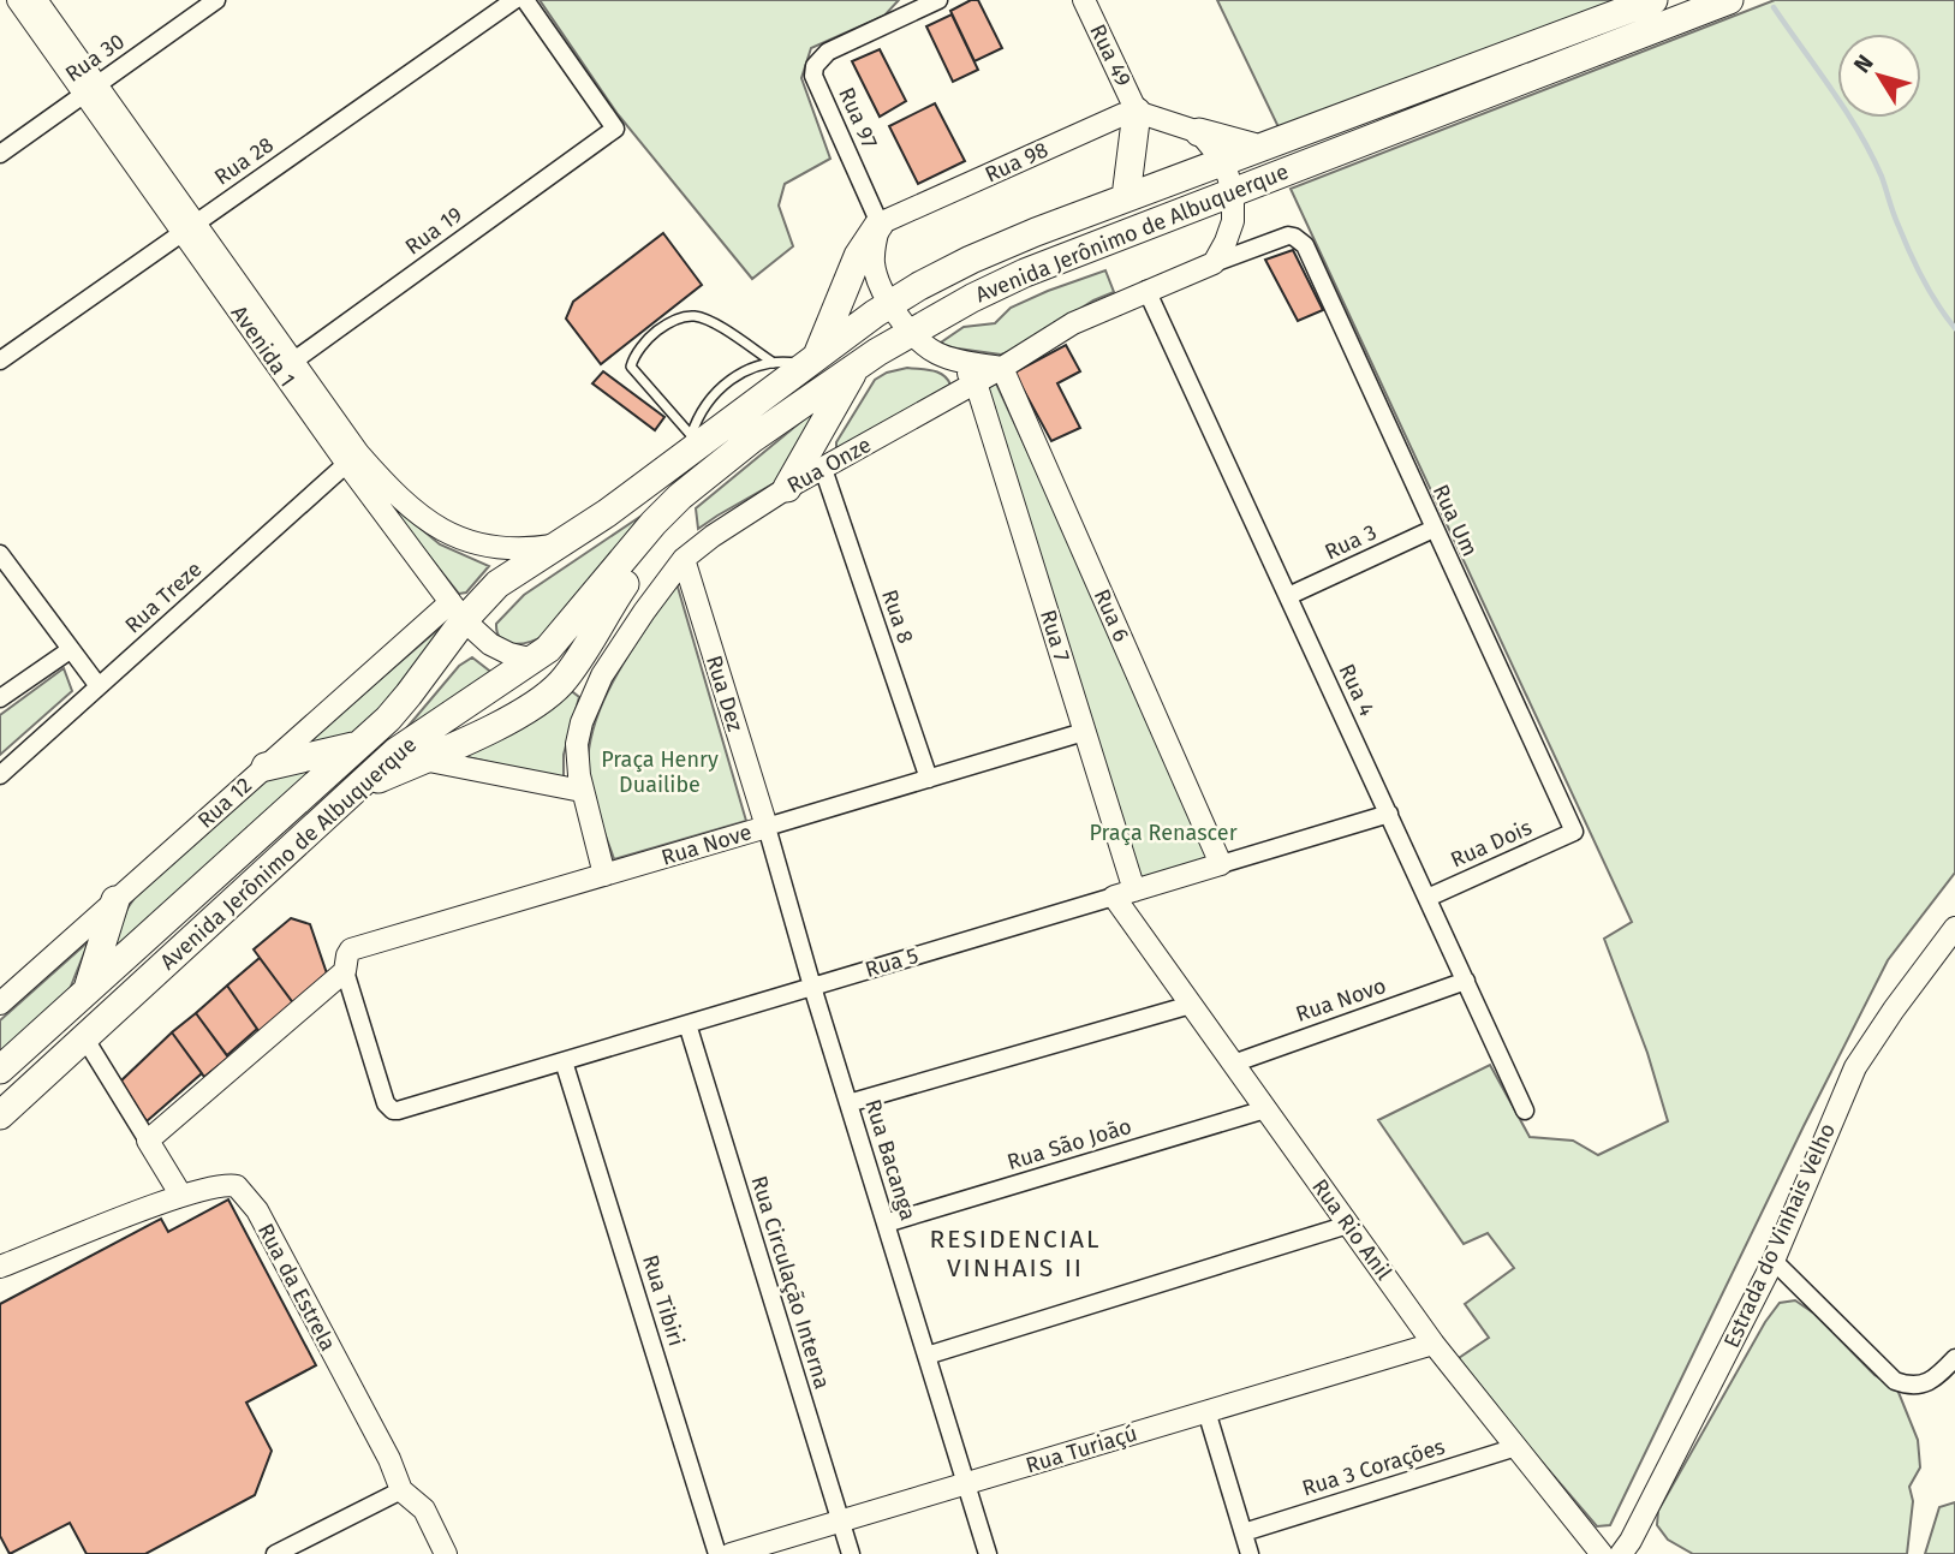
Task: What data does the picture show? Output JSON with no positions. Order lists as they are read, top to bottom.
{
  "streets": {
    "main road": ["Avenida Jerônimo de Albuquerque"],
    "street": [
      "Rua 49",
      "Rua 30",
      "Rua 97",
      "Rua 28",
      "Rua 98",
      "Rua 19",
      "Avenida 1",
      "Rua Onze",
      "Rua Um",
      "Rua 3",
      "Rua Treze",
      "Rua 6",
      "Rua 8",
      "Rua 7",
      "Rua 4",
      "Rua Dez",
      "Rua 12",
      "Rua Dois",
      "Rua Nove",
      "Rua 5",
      "Rua Novo",
      "Rua São João",
      "Rua Bacanga",
      "Rua Rio Anil",
      "Estrada do Vinhais Velho",
      "Rua Circulação Interna",
      "Rua da Estrela",
      "Rua Tibiri",
      "Rua Turiaçú",
      "Rua 3 Corações"
    ]
  },
  "crossings": [
    ["Rua 49", "Rua 98"],
    ["Rua 30", "Avenida 1"],
    ["Rua 97", "Rua 98"],
    ["Rua 28", "Avenida 1"],
    ["Rua 19", "Avenida 1"],
    ["Avenida Jerônimo de Albuquerque", "Avenida 1"],
    ["Avenida Jerônimo de Albuquerque", "Rua 12"],
    ["Avenida 1", "Rua Treze"],
    ["Avenida 1", "Rua 12"],
    ["Rua Onze", "Rua Um"],
    ["Rua Onze", "Rua 6"],
    ["Rua Onze", "Rua 8"],
    ["Rua Onze", "Rua 7"],
    ["Rua Onze", "Rua 4"],
    ["Rua Onze", "Rua Dez"],
    ["Rua Onze", "Rua Nove"],
    ["Rua Um", "Rua 3"],
    ["Rua Um", "Rua Dois"],
    ["Rua 3", "Rua 4"],
    ["Rua 6", "Rua 5"],
    ["Rua 8", "Rua Nove"],
    ["Rua 7", "Rua Nove"],
    ["Rua 7", "Rua 5"],
    ["Rua 7", "Rua Rio Anil"],
    ["Rua 4", "Rua Dois"],
    ["Rua 4", "Rua 5"],
    ["Rua 4", "Rua Novo"],
    ["Rua Dez", "Rua Nove"],
    ["Rua Dez", "Rua Bacanga"],
    ["Rua Nove", "Rua 5"],
    ["Rua Nove", "Rua Bacanga"],
    ["Rua 5", "Rua Bacanga"],
    ["Rua 5", "Rua Rio Anil"],
    ["Rua 5", "Rua Circulação Interna"],
    ["Rua 5", "Rua Tibiri"],
    ["Rua Novo", "Rua Rio Anil"],
    ["Rua São João", "Rua Bacanga"],
    ["Rua São João", "Rua Rio Anil"],
    ["Rua Bacanga", "Rua Turiaçú"],
    ["Rua Rio Anil", "Rua Turiaçú"],
    ["Rua Rio Anil", "Rua 3 Corações"],
    ["Rua Circulação Interna", "Rua Turiaçú"]
  ],
  "districts": ["RESIDENCIAL VINHAIS II"],
  "parks": ["Praça Henry Duailibe", "Praça Renascer"],
  "north": "top left"
}
